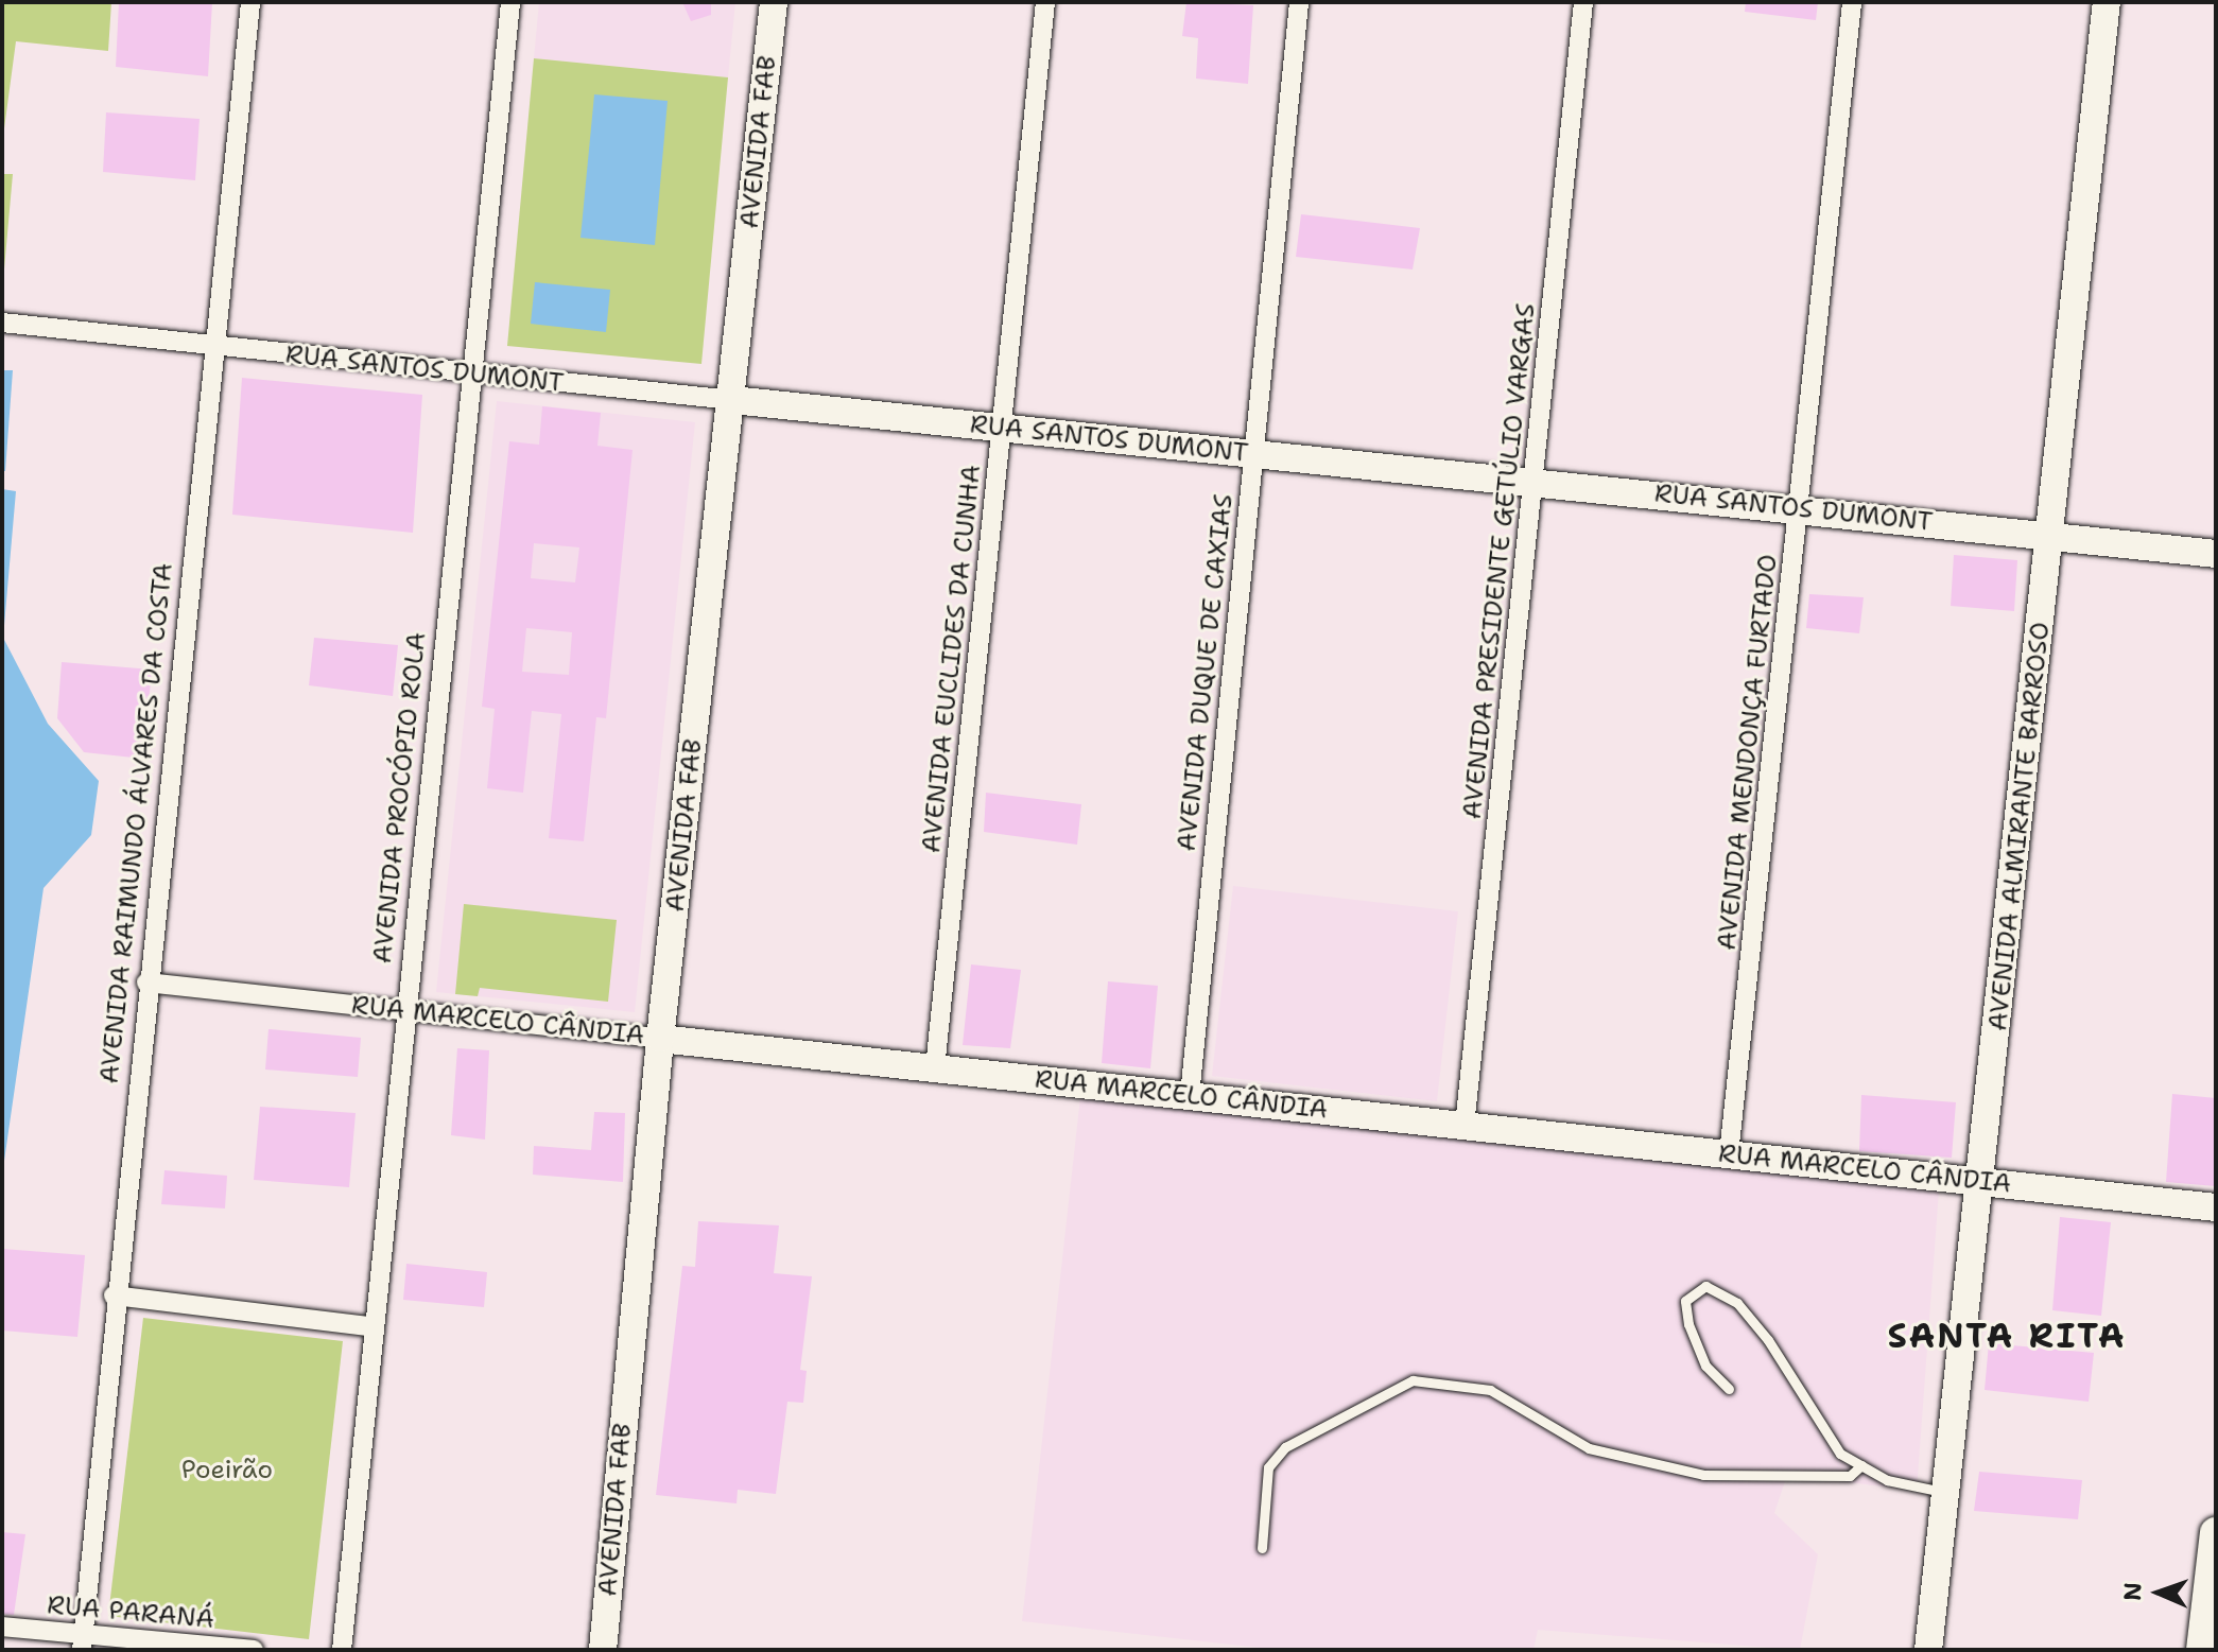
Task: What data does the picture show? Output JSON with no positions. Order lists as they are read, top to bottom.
{
  "streets": {
    "street": [
      "AVENIDA FAB",
      "RUA SANTOS DUMONT",
      "AVENIDA PRESIDENTE GETÚLIO VARGAS",
      "AVENIDA EUCLIDES DA CUNHA",
      "AVENIDA DUQUE DE CAXIAS",
      "AVENIDA MENDONÇA FURTADO",
      "AVENIDA PROCÓPIO ROLA",
      "AVENIDA RAIMUNDO ÁLVARES DA COSTA",
      "AVENIDA ALMIRANTE BARROSO",
      "RUA MARCELO CÂNDIA",
      "RUA PARANÁ"
    ]
  },
  "crossings": [
    ["AVENIDA FAB", "RUA SANTOS DUMONT"],
    ["AVENIDA FAB", "RUA MARCELO CÂNDIA"],
    ["RUA SANTOS DUMONT", "AVENIDA PRESIDENTE GETÚLIO VARGAS"],
    ["RUA SANTOS DUMONT", "AVENIDA EUCLIDES DA CUNHA"],
    ["RUA SANTOS DUMONT", "AVENIDA DUQUE DE CAXIAS"],
    ["RUA SANTOS DUMONT", "AVENIDA MENDONÇA FURTADO"],
    ["RUA SANTOS DUMONT", "AVENIDA PROCÓPIO ROLA"],
    ["RUA SANTOS DUMONT", "AVENIDA RAIMUNDO ÁLVARES DA COSTA"],
    ["RUA SANTOS DUMONT", "AVENIDA ALMIRANTE BARROSO"],
    ["AVENIDA PRESIDENTE GETÚLIO VARGAS", "RUA MARCELO CÂNDIA"],
    ["AVENIDA EUCLIDES DA CUNHA", "RUA MARCELO CÂNDIA"],
    ["AVENIDA DUQUE DE CAXIAS", "RUA MARCELO CÂNDIA"],
    ["AVENIDA MENDONÇA FURTADO", "RUA MARCELO CÂNDIA"],
    ["AVENIDA PROCÓPIO ROLA", "RUA MARCELO CÂNDIA"],
    ["AVENIDA RAIMUNDO ÁLVARES DA COSTA", "RUA MARCELO CÂNDIA"],
    ["AVENIDA RAIMUNDO ÁLVARES DA COSTA", "RUA PARANÁ"],
    ["AVENIDA ALMIRANTE BARROSO", "RUA MARCELO CÂNDIA"]
  ],
  "districts": ["SANTA RITA"],
  "parks": ["Poeirão"],
  "north": "left"
}
